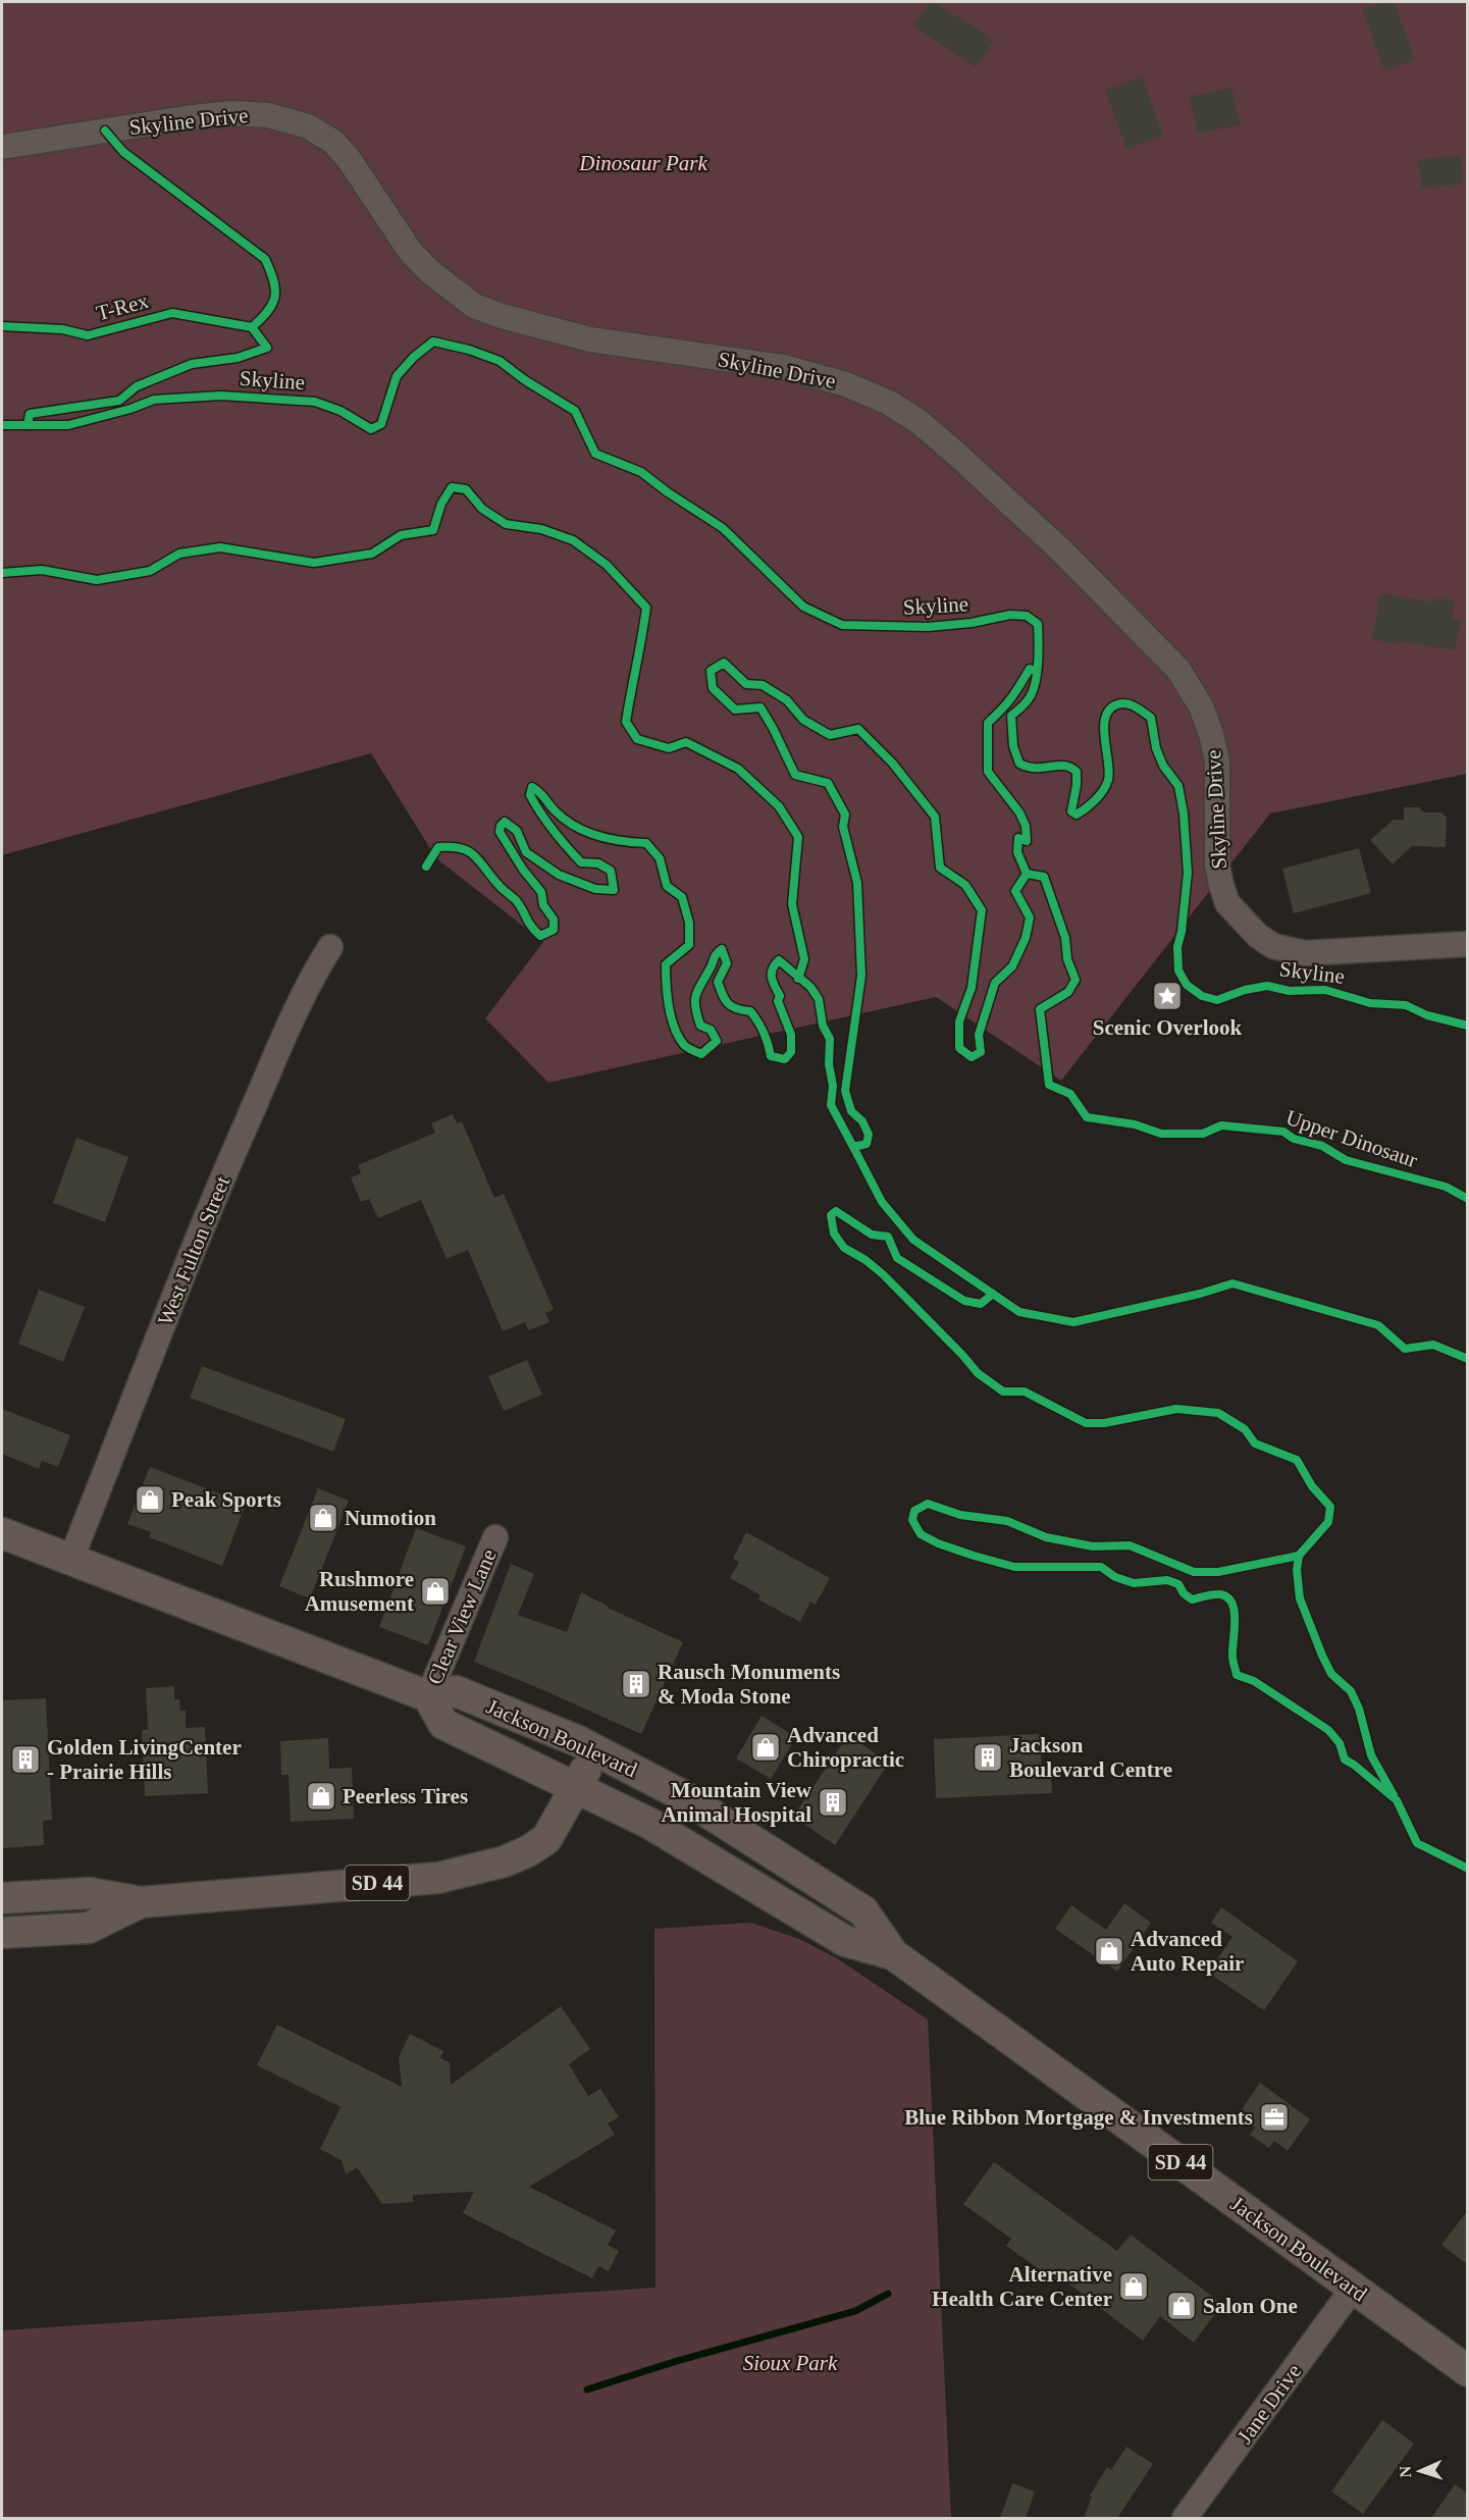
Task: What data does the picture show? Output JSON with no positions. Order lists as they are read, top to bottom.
{
  "streets": {
    "main road": ["Jackson Boulevard", "SD 44"],
    "street": [
      "Skyline Drive",
      "West Fulton Street",
      "Clear View Lane",
      "Jane Drive"
    ],
    "cycle path": ["T-Rex", "Skyline", "Upper Dinosaur"]
  },
  "crossings": [
    ["West Fulton Street", "Jackson Boulevard"],
    ["Clear View Lane", "Jackson Boulevard"],
    ["Jackson Boulevard", "SD 44"],
    ["Jackson Boulevard", "Jane Drive"]
  ],
  "parks": ["Dinosaur Park", "Sioux Park"],
  "places": {
    "place": ["Scenic Overlook"],
    "shop": [
      "Peak Sports",
      "Numotion",
      "Rushmore Amusement",
      "Advanced Chiropractic",
      "Peerless Tires",
      "Advanced Auto Repair",
      "Alternative Health Care Center",
      "Salon One"
    ],
    "building": [
      "Rausch Monuments & Moda Stone",
      "Jackson Boulevard Centre",
      "Golden LivingCenter - Prairie Hills",
      "Mountain View Animal Hospital"
    ],
    "office": ["Blue Ribbon Mortgage & Investments"]
  },
  "north": "left"
}
